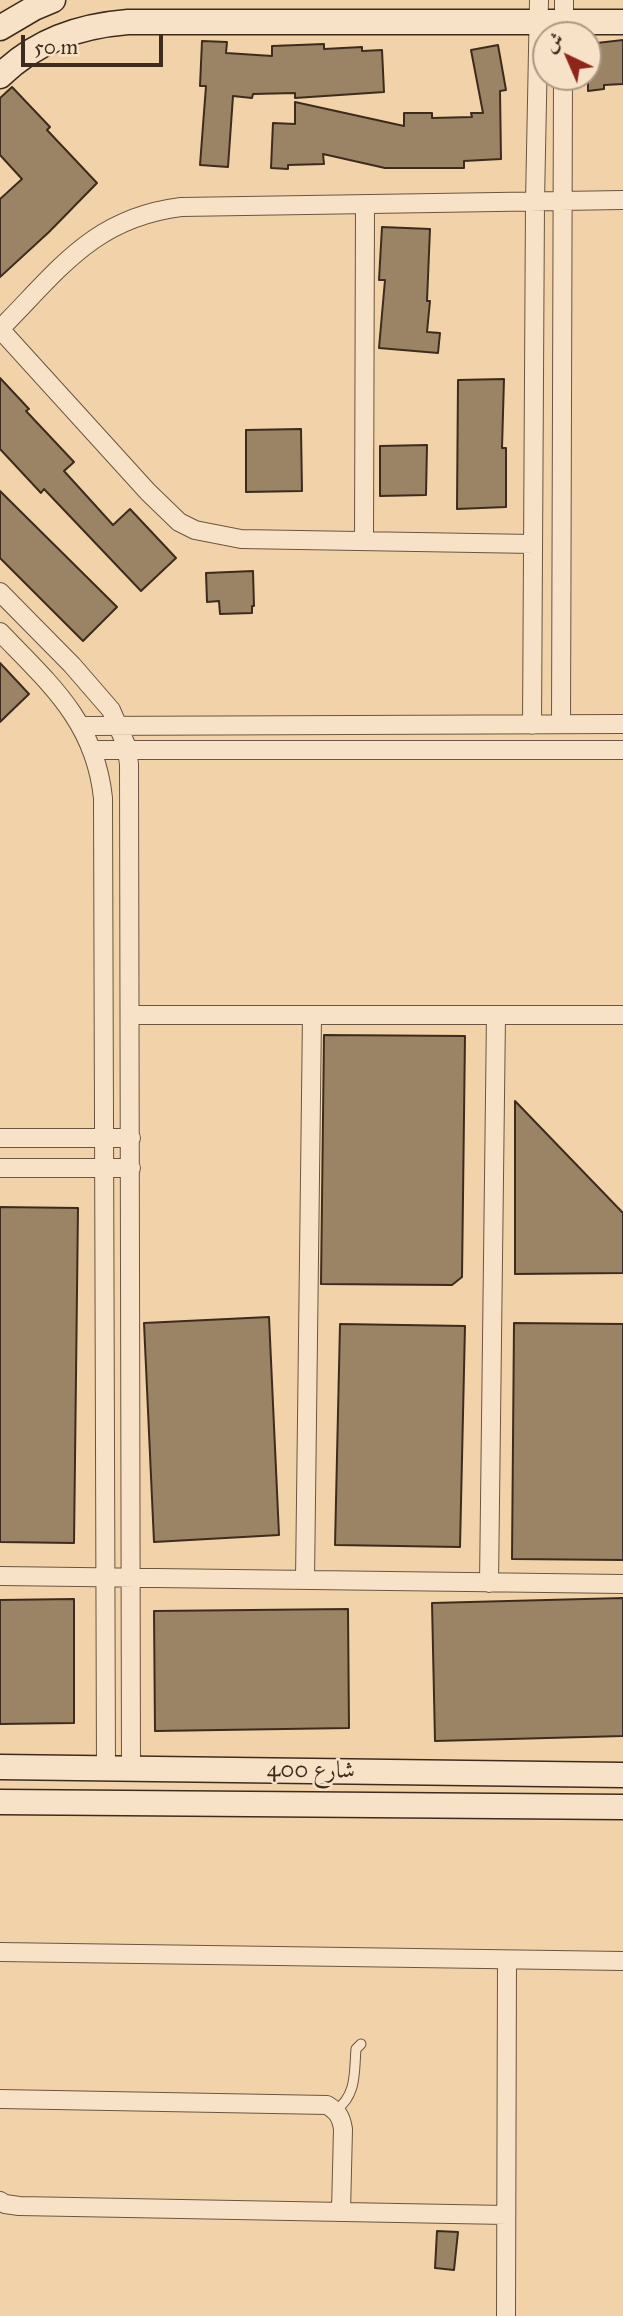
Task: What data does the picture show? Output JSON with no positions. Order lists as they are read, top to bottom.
{
  "streets": {
    "street": ["شارع 400"]
  },
  "scale_bar": "50 m",
  "north": "top left"
}
